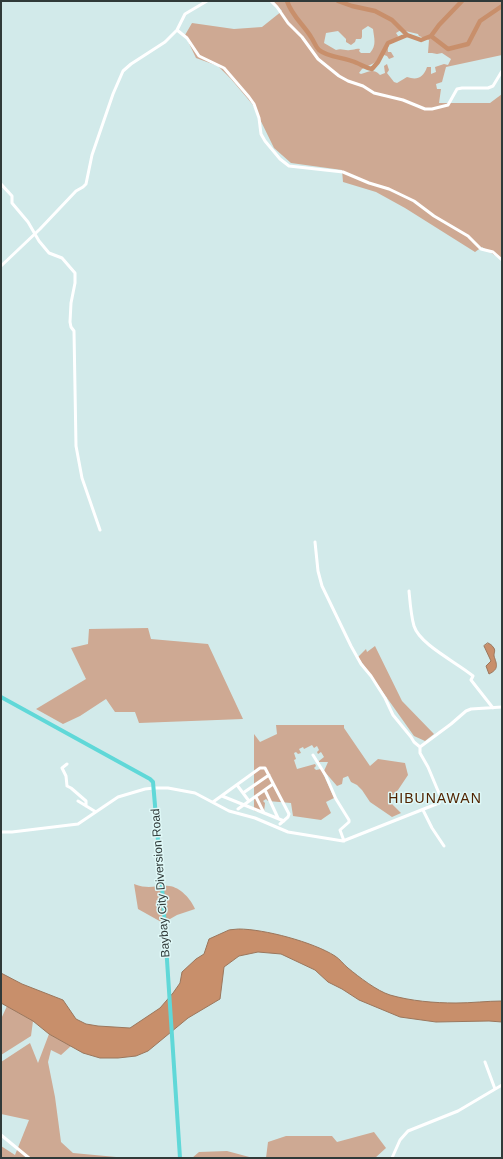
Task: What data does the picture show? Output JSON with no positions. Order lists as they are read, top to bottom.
{
  "streets": {
    "highway": ["Baybay City Diversion Road"]
  },
  "districts": ["HIBUNAWAN"]
}
